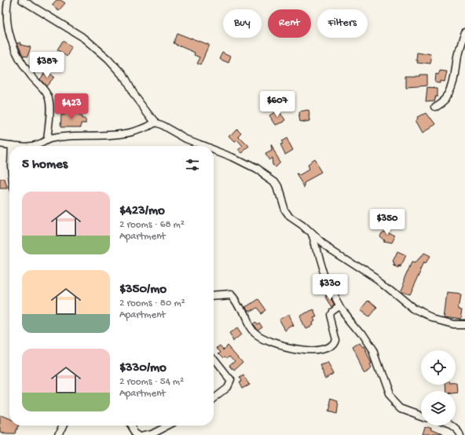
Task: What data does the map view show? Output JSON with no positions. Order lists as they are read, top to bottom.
{
  "page": {
    "chip": ["Buy", "Rent", "Filters"],
    "price": [
      "$387",
      "$607",
      "$423",
      "$350",
      "$330"
    ],
    "heading": "5 homes",
    "list": [
      {
        "name": "$423/mo",
        "note": "2 rooms · 68 m² · Apartment"
      },
      {
        "name": "$350/mo",
        "note": "2 rooms · 80 m² · Apartment"
      },
      {
        "name": "$330/mo",
        "note": "2 rooms · 54 m² · Apartment"
      }
    ]
  }
}
